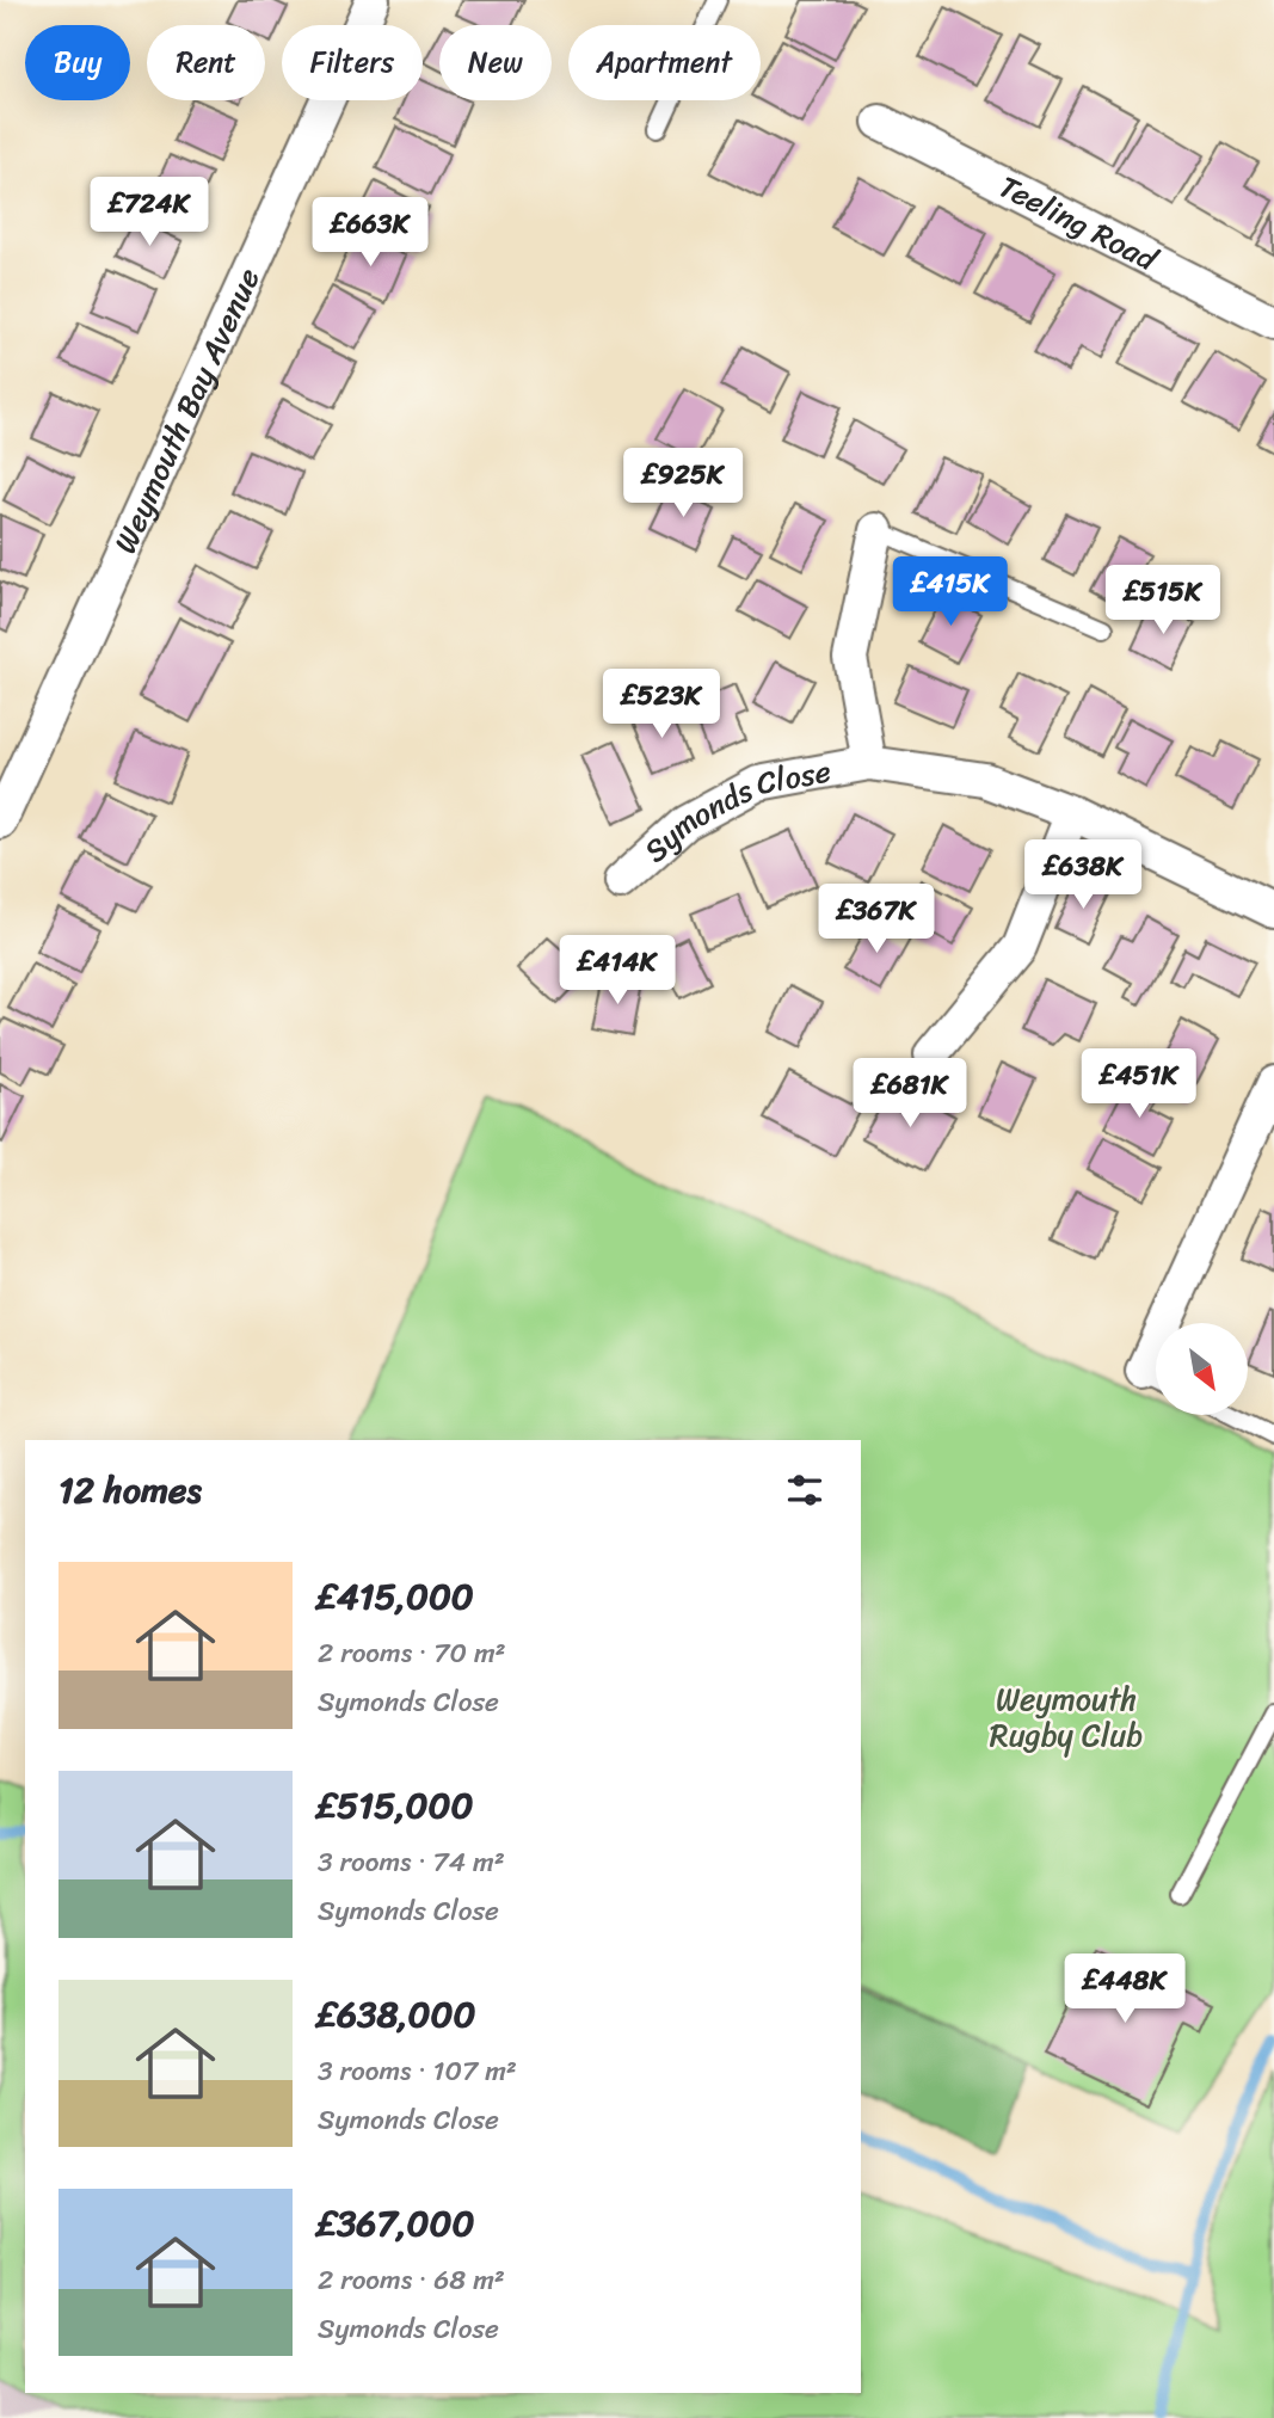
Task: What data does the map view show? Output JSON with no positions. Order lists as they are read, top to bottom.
{
  "streets": {
    "street": ["Teeling Road", "Weymouth Bay Avenue", "Symonds Close"]
  },
  "parks": ["Weymouth Rugby Club"],
  "north": "bottom right",
  "page": {
    "chip": [
      "Buy",
      "Rent",
      "Filters",
      "New",
      "Apartment"
    ],
    "price": [
      "£724K",
      "£663K",
      "£925K",
      "£415K",
      "£515K",
      "£523K",
      "£638K",
      "£367K",
      "£414K",
      "£451K",
      "£681K",
      "£448K"
    ],
    "heading": "12 homes",
    "list": [
      {
        "name": "£415,000",
        "note": "2 rooms · 70 m² · Symonds Close"
      },
      {
        "name": "£515,000",
        "note": "3 rooms · 74 m² · Symonds Close"
      },
      {
        "name": "£638,000",
        "note": "3 rooms · 107 m² · Symonds Close"
      },
      {
        "name": "£367,000",
        "note": "2 rooms · 68 m² · Symonds Close"
      }
    ]
  }
}
